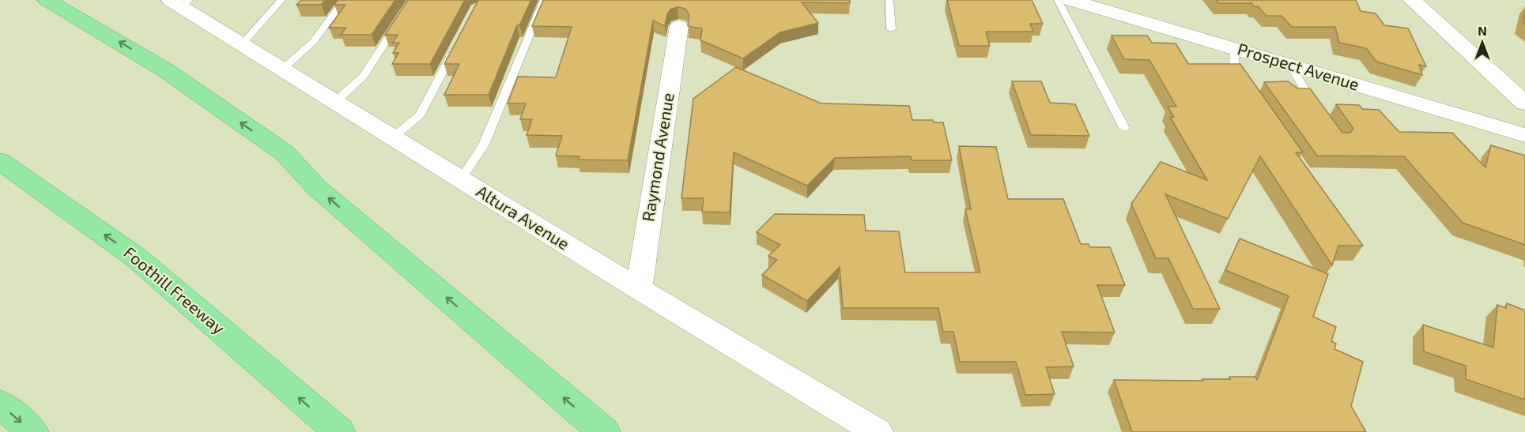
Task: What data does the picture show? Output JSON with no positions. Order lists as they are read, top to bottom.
{
  "streets": {
    "highway": ["Foothill Freeway"],
    "street": ["Prospect Avenue", "Raymond Avenue", "Altura Avenue"]
  },
  "crossings": [
    ["Raymond Avenue", "Altura Avenue"]
  ],
  "north": "top"
}
